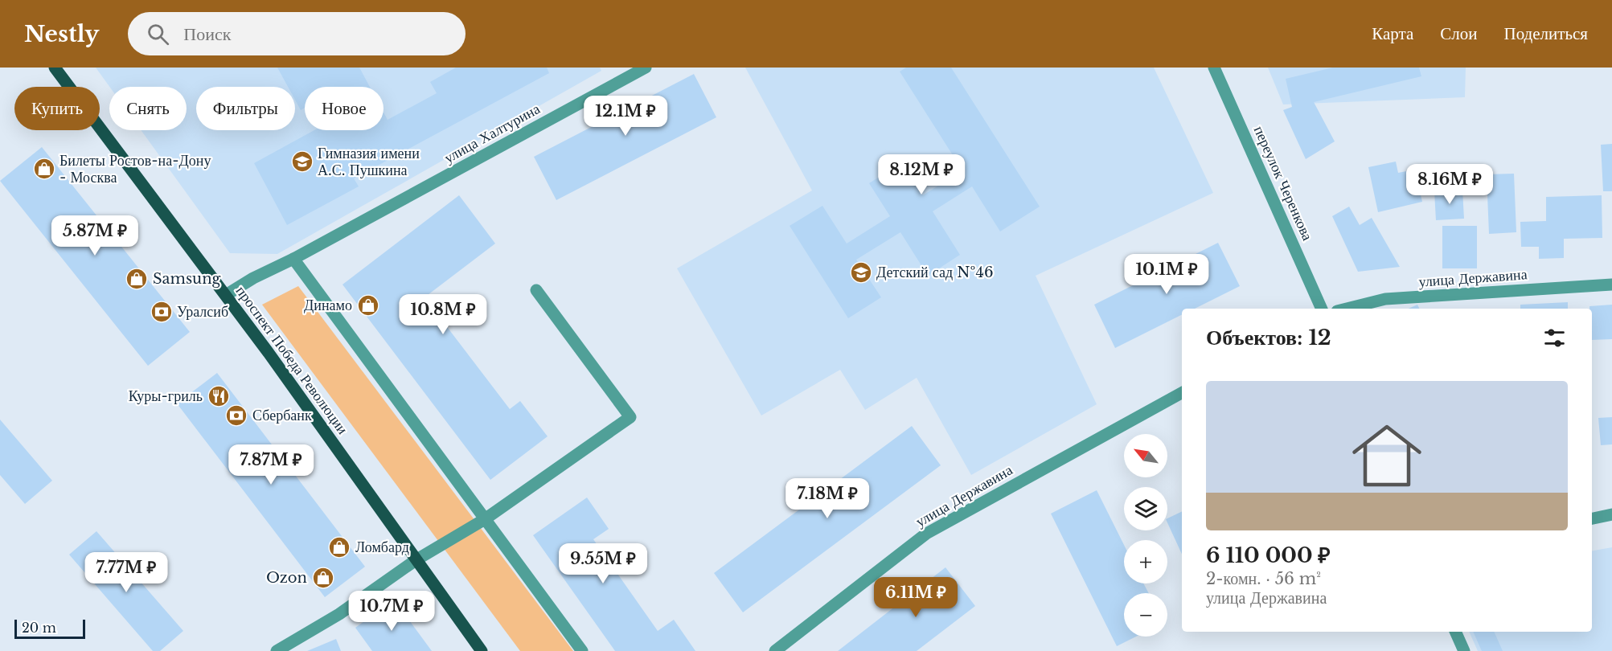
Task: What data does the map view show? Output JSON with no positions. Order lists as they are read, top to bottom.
{
  "streets": {
    "main road": ["проспект Победа Революции"],
    "street": ["улица Халтурина", "переулок Черенкова", "улица Державина"]
  },
  "crossings": [
    ["улица Халтурина", "проспект Победа Революции"]
  ],
  "places": {
    "school or university": ["Гимназия имени А.С. Пушкина", "Детский сад №46"],
    "shop": [
      "Билеты Ростов-на-Дону - Москва",
      "Samsung",
      "Динамо",
      "Ломбард",
      "Ozon"
    ],
    "bank": ["Уралсиб", "Сбербанк"],
    "restaurant": ["Куры-гриль"]
  },
  "scale_bar": "20 m",
  "north": "top left",
  "page": {
    "header": "Nestly",
    "search": "Поиск",
    "nav": ["Карта", "Слои", "Поделиться"],
    "chip": [
      "Купить",
      "Снять",
      "Фильтры",
      "Новое"
    ],
    "price": [
      "12.1M ₽",
      "8.12M ₽",
      "8.16M ₽",
      "5.87M ₽",
      "10.1M ₽",
      "10.8M ₽",
      "7.87M ₽",
      "7.18M ₽",
      "9.55M ₽",
      "7.77M ₽",
      "6.11M ₽",
      "10.7M ₽"
    ],
    "heading": "Объектов: 12",
    "list": [
      {
        "name": "6 110 000 ₽",
        "note": "2-комн. · 56 m² · улица Державина"
      }
    ],
    "map_buttons": ["+", "−"],
    "scale": "20 m"
  }
}
